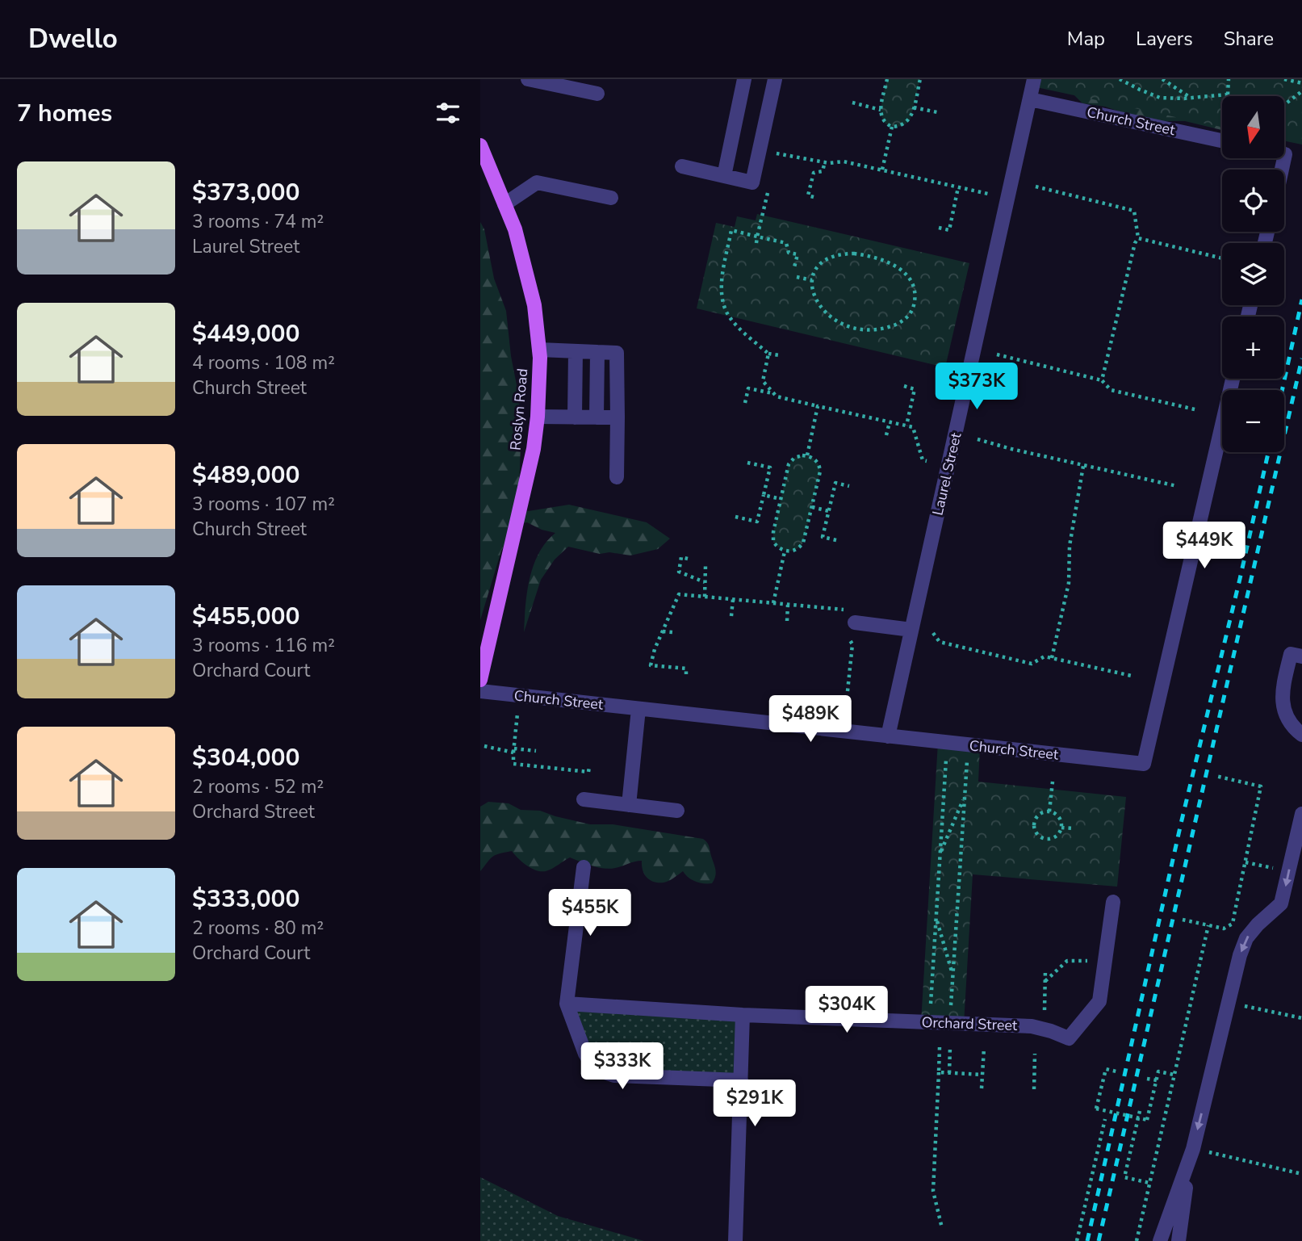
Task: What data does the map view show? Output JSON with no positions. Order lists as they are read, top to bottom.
{
  "streets": {
    "main road": ["Roslyn Road"],
    "street": ["Church Street", "Laurel Street", "Orchard Street"]
  },
  "crossings": [
    ["Church Street", "Laurel Street"]
  ],
  "north": "bottom",
  "page": {
    "header": "Dwello",
    "nav": ["Map", "Layers", "Share"],
    "heading": "7 homes",
    "map_buttons": ["+", "−"],
    "list": [
      {
        "name": "$373,000",
        "note": "3 rooms · 74 m² · Laurel Street"
      },
      {
        "name": "$449,000",
        "note": "4 rooms · 108 m² · Church Street"
      },
      {
        "name": "$489,000",
        "note": "3 rooms · 107 m² · Church Street"
      },
      {
        "name": "$455,000",
        "note": "3 rooms · 116 m² · Orchard Court"
      },
      {
        "name": "$304,000",
        "note": "2 rooms · 52 m² · Orchard Street"
      },
      {
        "name": "$333,000",
        "note": "2 rooms · 80 m² · Orchard Court"
      }
    ],
    "price": [
      "$373K",
      "$449K",
      "$489K",
      "$455K",
      "$304K",
      "$333K",
      "$291K"
    ]
  }
}
